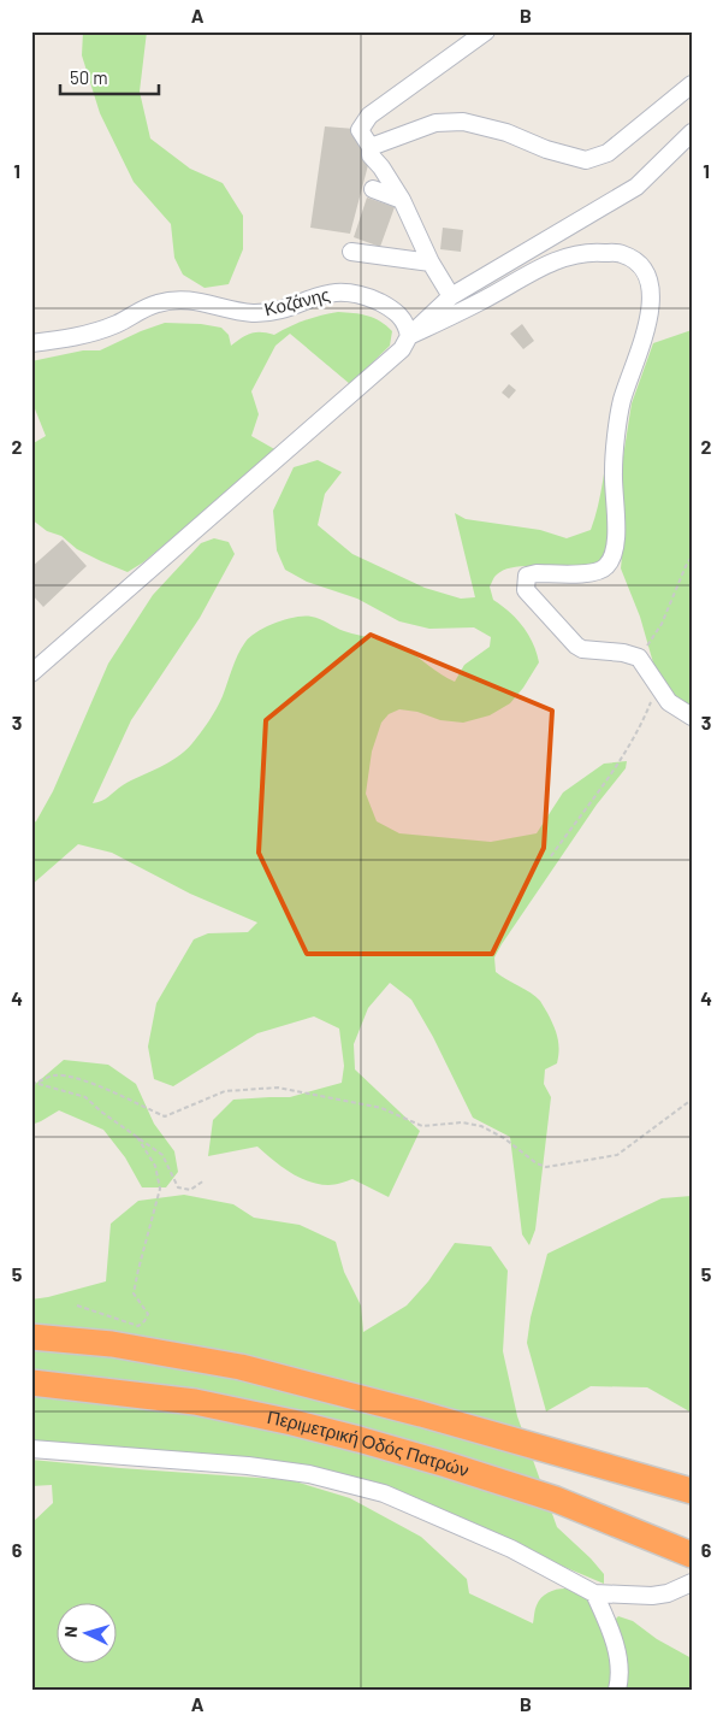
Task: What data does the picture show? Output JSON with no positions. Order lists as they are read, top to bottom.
{
  "streets": {
    "highway": ["Περιμετρική Οδός Πατρών"],
    "street": ["Κοζάνης"]
  },
  "scale_bar": "50 m",
  "north": "left",
  "grid": {
    "columns": ["A", "B"],
    "rows": [
      "1",
      "2",
      "3",
      "4",
      "5",
      "6"
    ]
  }
}
